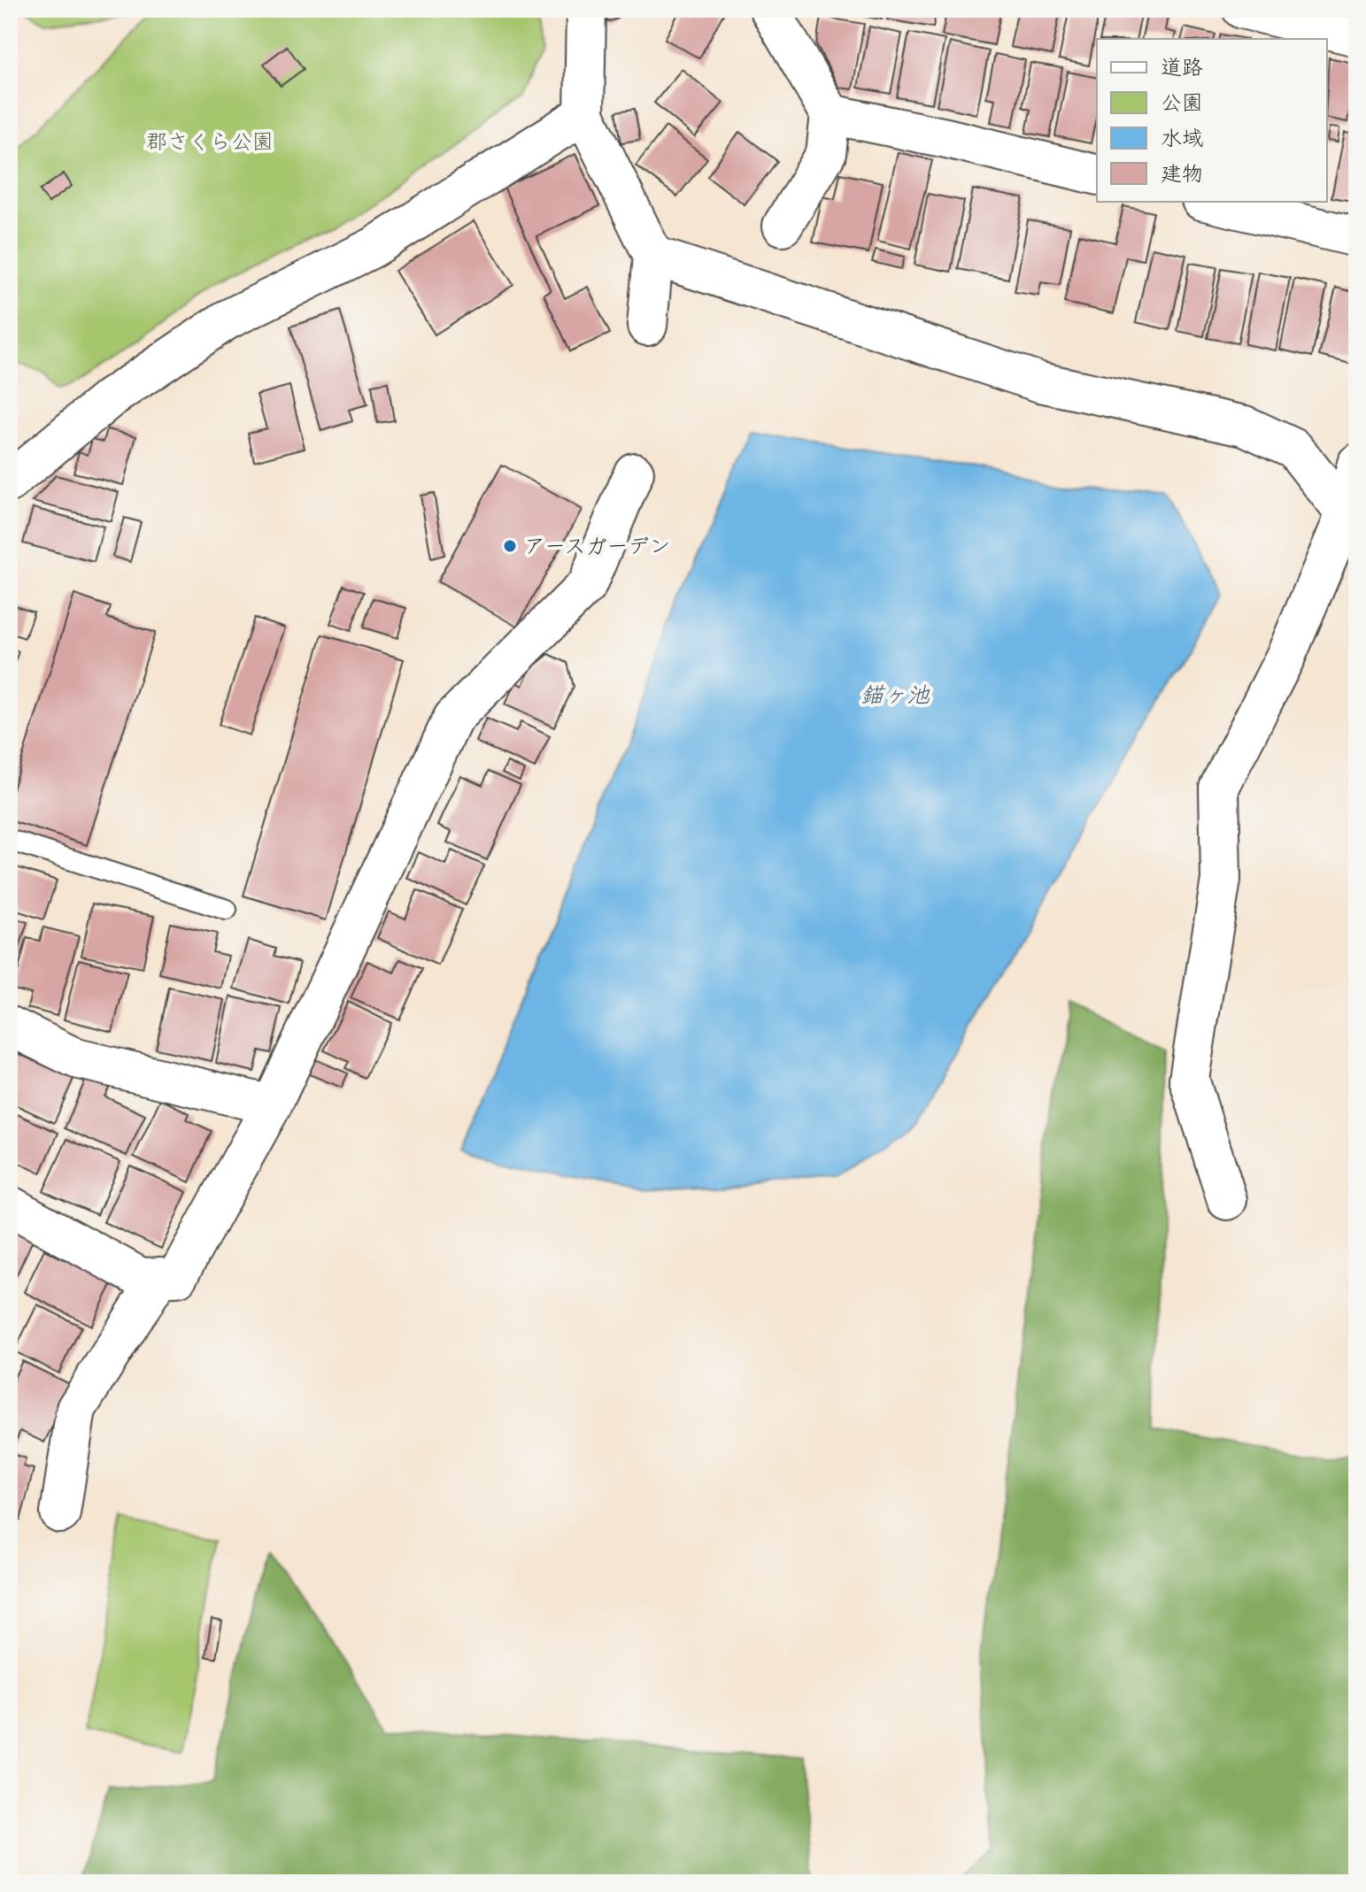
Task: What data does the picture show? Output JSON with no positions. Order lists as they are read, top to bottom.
{
  "water": ["錨ヶ池"],
  "parks": ["郡さくら公園"],
  "places": ["アースガーデン"],
  "legend": [
    "道路",
    "公園",
    "水域",
    "建物"
  ]
}
